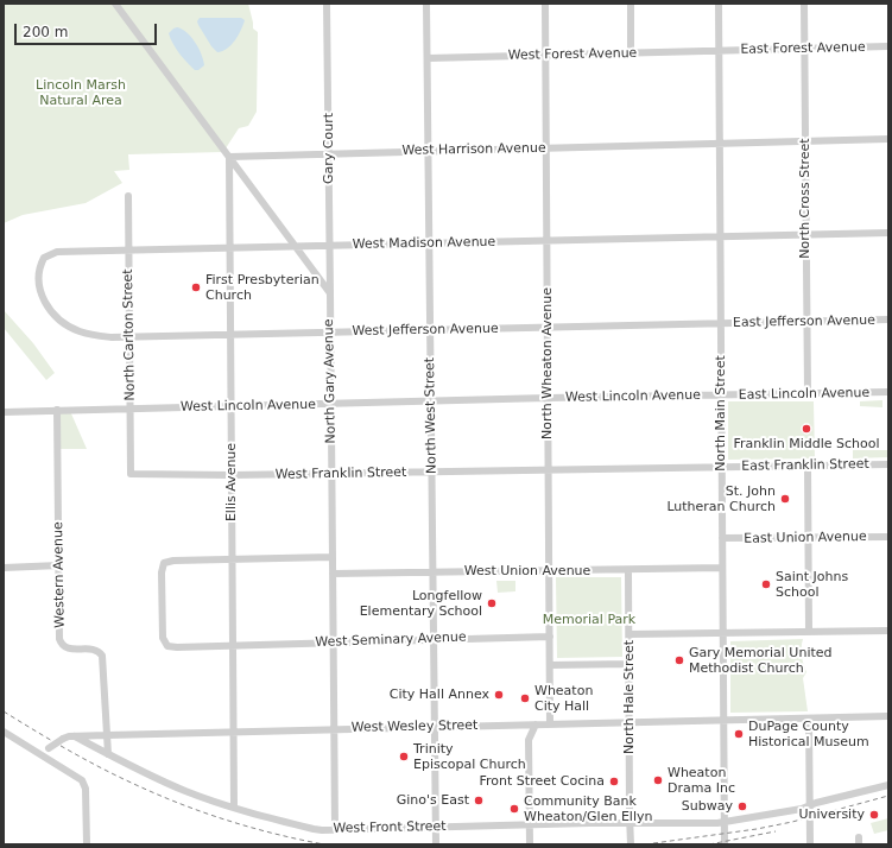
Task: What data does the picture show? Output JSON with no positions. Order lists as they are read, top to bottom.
{
  "streets": {
    "street": [
      "East Forest Avenue",
      "West Forest Avenue",
      "Gary Court",
      "West Harrison Avenue",
      "North Cross Street",
      "West Madison Avenue",
      "East Jefferson Avenue",
      "West Jefferson Avenue",
      "North Carlton Street",
      "North Wheaton Avenue",
      "North Gary Avenue",
      "East Lincoln Avenue",
      "West Lincoln Avenue",
      "North Main Street",
      "North West Street",
      "East Franklin Street",
      "West Franklin Street",
      "Ellis Avenue",
      "East Union Avenue",
      "West Union Avenue",
      "Western Avenue",
      "West Seminary Avenue",
      "North Hale Street",
      "West Wesley Street",
      "West Front Street"
    ]
  },
  "crossings": [
    ["East Forest Avenue", "West Forest Avenue"],
    ["East Forest Avenue", "North Cross Street"],
    ["East Forest Avenue", "North Main Street"],
    ["West Forest Avenue", "North Wheaton Avenue"],
    ["West Forest Avenue", "North Main Street"],
    ["West Forest Avenue", "North West Street"],
    ["Gary Court", "West Harrison Avenue"],
    ["Gary Court", "West Madison Avenue"],
    ["Gary Court", "North Gary Avenue"],
    ["West Harrison Avenue", "North Cross Street"],
    ["West Harrison Avenue", "North Wheaton Avenue"],
    ["West Harrison Avenue", "North Main Street"],
    ["West Harrison Avenue", "North West Street"],
    ["West Harrison Avenue", "Ellis Avenue"],
    ["North Cross Street", "West Madison Avenue"],
    ["North Cross Street", "East Jefferson Avenue"],
    ["North Cross Street", "East Lincoln Avenue"],
    ["West Madison Avenue", "West Jefferson Avenue"],
    ["West Madison Avenue", "North Carlton Street"],
    ["West Madison Avenue", "North Wheaton Avenue"],
    ["West Madison Avenue", "North Main Street"],
    ["West Madison Avenue", "North West Street"],
    ["West Madison Avenue", "Ellis Avenue"],
    ["East Jefferson Avenue", "West Jefferson Avenue"],
    ["East Jefferson Avenue", "North Main Street"],
    ["West Jefferson Avenue", "North Carlton Street"],
    ["West Jefferson Avenue", "North Wheaton Avenue"],
    ["West Jefferson Avenue", "North Gary Avenue"],
    ["West Jefferson Avenue", "North Main Street"],
    ["West Jefferson Avenue", "North West Street"],
    ["West Jefferson Avenue", "Ellis Avenue"],
    ["North Carlton Street", "West Lincoln Avenue"],
    ["North Carlton Street", "West Franklin Street"],
    ["North Wheaton Avenue", "West Lincoln Avenue"],
    ["North Wheaton Avenue", "West Franklin Street"],
    ["North Wheaton Avenue", "West Union Avenue"],
    ["North Wheaton Avenue", "West Seminary Avenue"],
    ["North Wheaton Avenue", "West Wesley Street"],
    ["North Gary Avenue", "West Lincoln Avenue"],
    ["North Gary Avenue", "West Franklin Street"],
    ["North Gary Avenue", "West Union Avenue"],
    ["North Gary Avenue", "West Seminary Avenue"],
    ["North Gary Avenue", "West Wesley Street"],
    ["North Gary Avenue", "West Front Street"],
    ["East Lincoln Avenue", "West Lincoln Avenue"],
    ["East Lincoln Avenue", "North Main Street"],
    ["West Lincoln Avenue", "North Main Street"],
    ["West Lincoln Avenue", "North West Street"],
    ["West Lincoln Avenue", "Ellis Avenue"],
    ["West Lincoln Avenue", "Western Avenue"],
    ["North Main Street", "East Franklin Street"],
    ["North Main Street", "West Franklin Street"],
    ["North Main Street", "East Union Avenue"],
    ["North Main Street", "West Union Avenue"],
    ["North Main Street", "West Wesley Street"],
    ["North Main Street", "West Front Street"],
    ["North West Street", "West Franklin Street"],
    ["North West Street", "West Union Avenue"],
    ["North West Street", "West Seminary Avenue"],
    ["North West Street", "West Wesley Street"],
    ["North West Street", "West Front Street"],
    ["East Franklin Street", "West Franklin Street"],
    ["West Franklin Street", "Ellis Avenue"],
    ["Ellis Avenue", "West Seminary Avenue"],
    ["Ellis Avenue", "West Wesley Street"],
    ["Ellis Avenue", "West Front Street"],
    ["West Union Avenue", "North Hale Street"],
    ["Western Avenue", "West Wesley Street"],
    ["North Hale Street", "West Wesley Street"],
    ["North Hale Street", "West Front Street"],
    ["West Wesley Street", "West Front Street"]
  ],
  "parks": ["Lincoln Marsh Natural Area", "Memorial Park"],
  "places": [
    "First Presbyterian Church",
    "Franklin Middle School",
    "St. John Lutheran Church",
    "Saint Johns School",
    "Longfellow Elementary School",
    "Gary Memorial United Methodist Church",
    "City Hall Annex",
    "Wheaton City Hall",
    "DuPage County Historical Museum",
    "Trinity Episcopal Church",
    "Wheaton Drama Inc",
    "Front Street Cocina",
    "Gino's East",
    "Subway",
    "Community Bank Wheaton/Glen Ellyn",
    "University"
  ],
  "scale_bar": "200 m"
}
